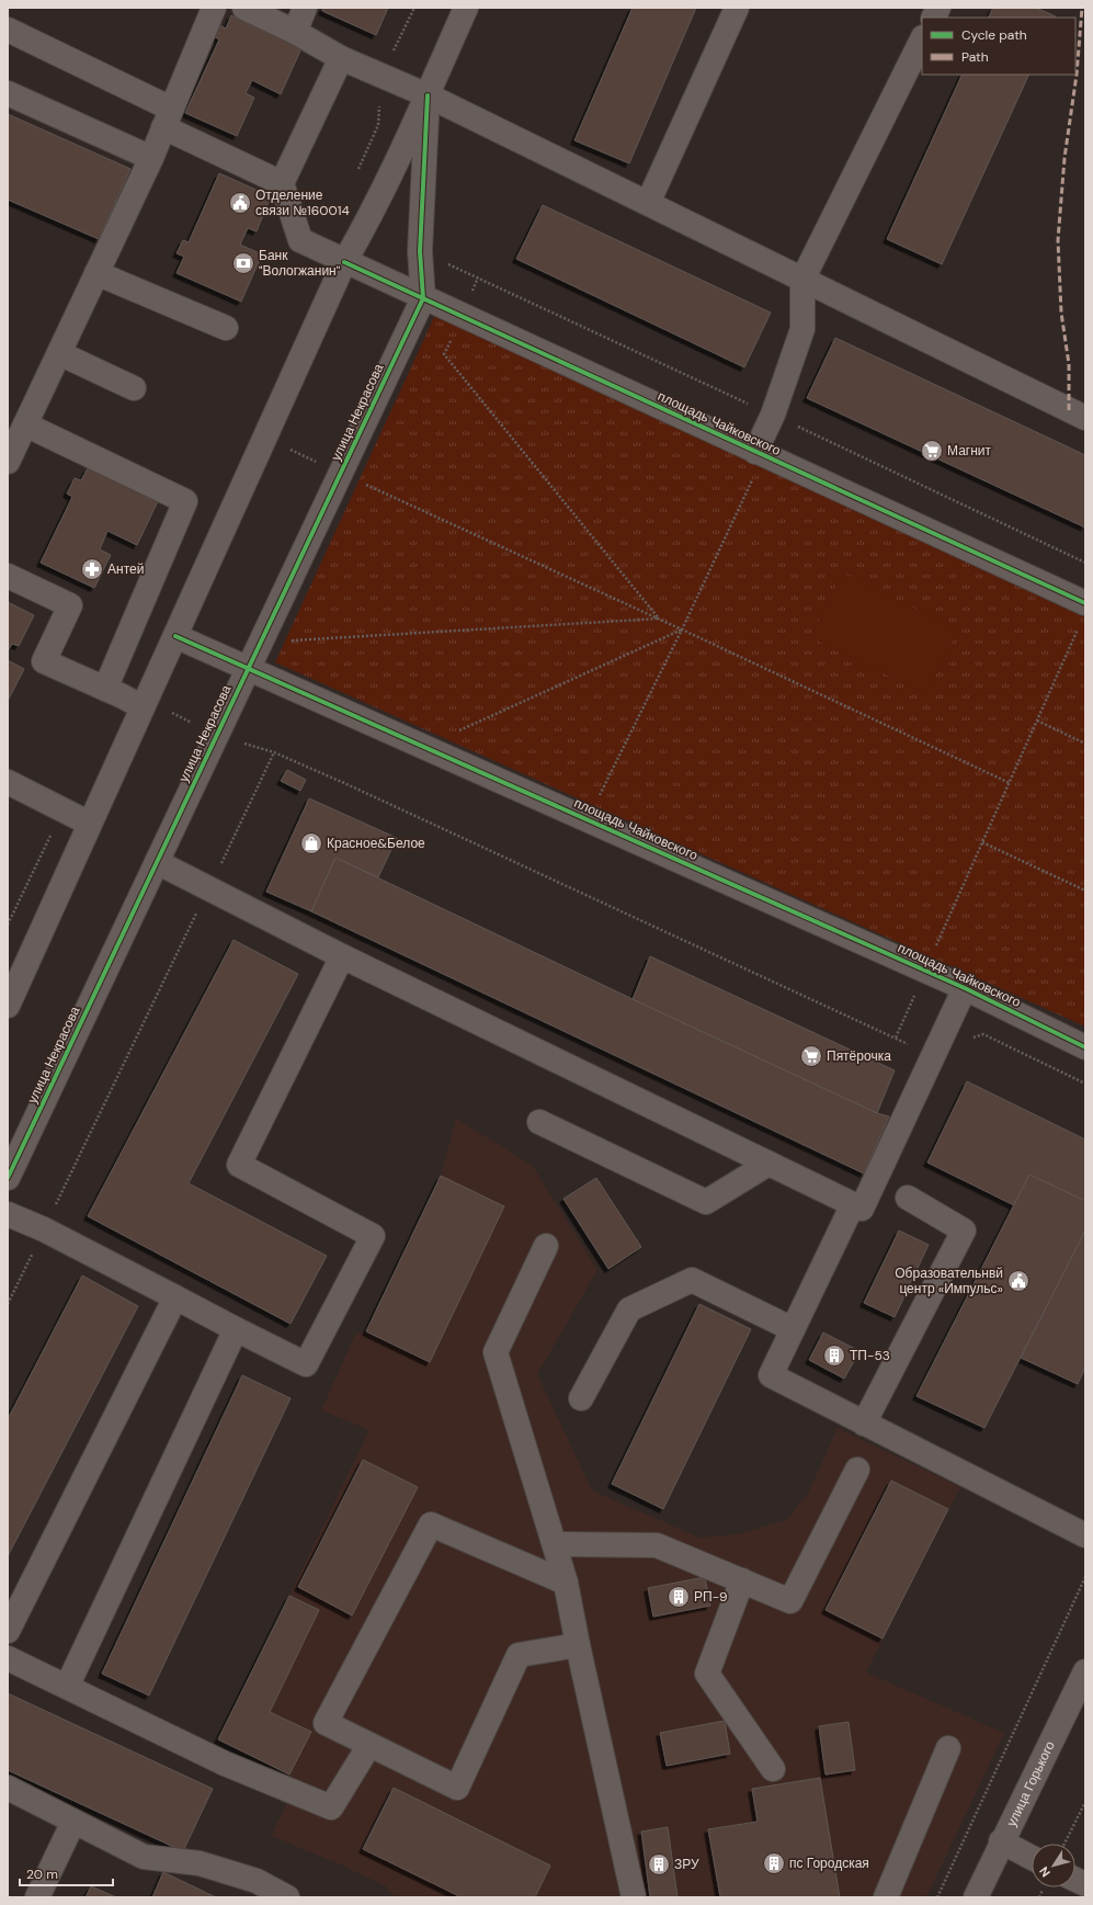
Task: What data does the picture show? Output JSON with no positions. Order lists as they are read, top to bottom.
{
  "streets": {
    "street": ["улица Некрасова", "площадь Чайковского", "улица Горького"]
  },
  "crossings": [
    ["улица Некрасова", "площадь Чайковского"]
  ],
  "places": {
    "public building": ["Отделение связи №160014", "Образовательнвй центр «Импульс»"],
    "bank": ["Банк \"Вологжанин\""],
    "supermarket": ["Магнит", "Пятёрочка"],
    "pharmacy": ["Антей"],
    "shop": ["Красное&Белое"],
    "building": [
      "ТП-53",
      "РП-9",
      "пс Городская",
      "ЗРУ"
    ]
  },
  "legend": ["Cycle path", "Path"],
  "scale_bar": "20 m",
  "north": "bottom left"
}
